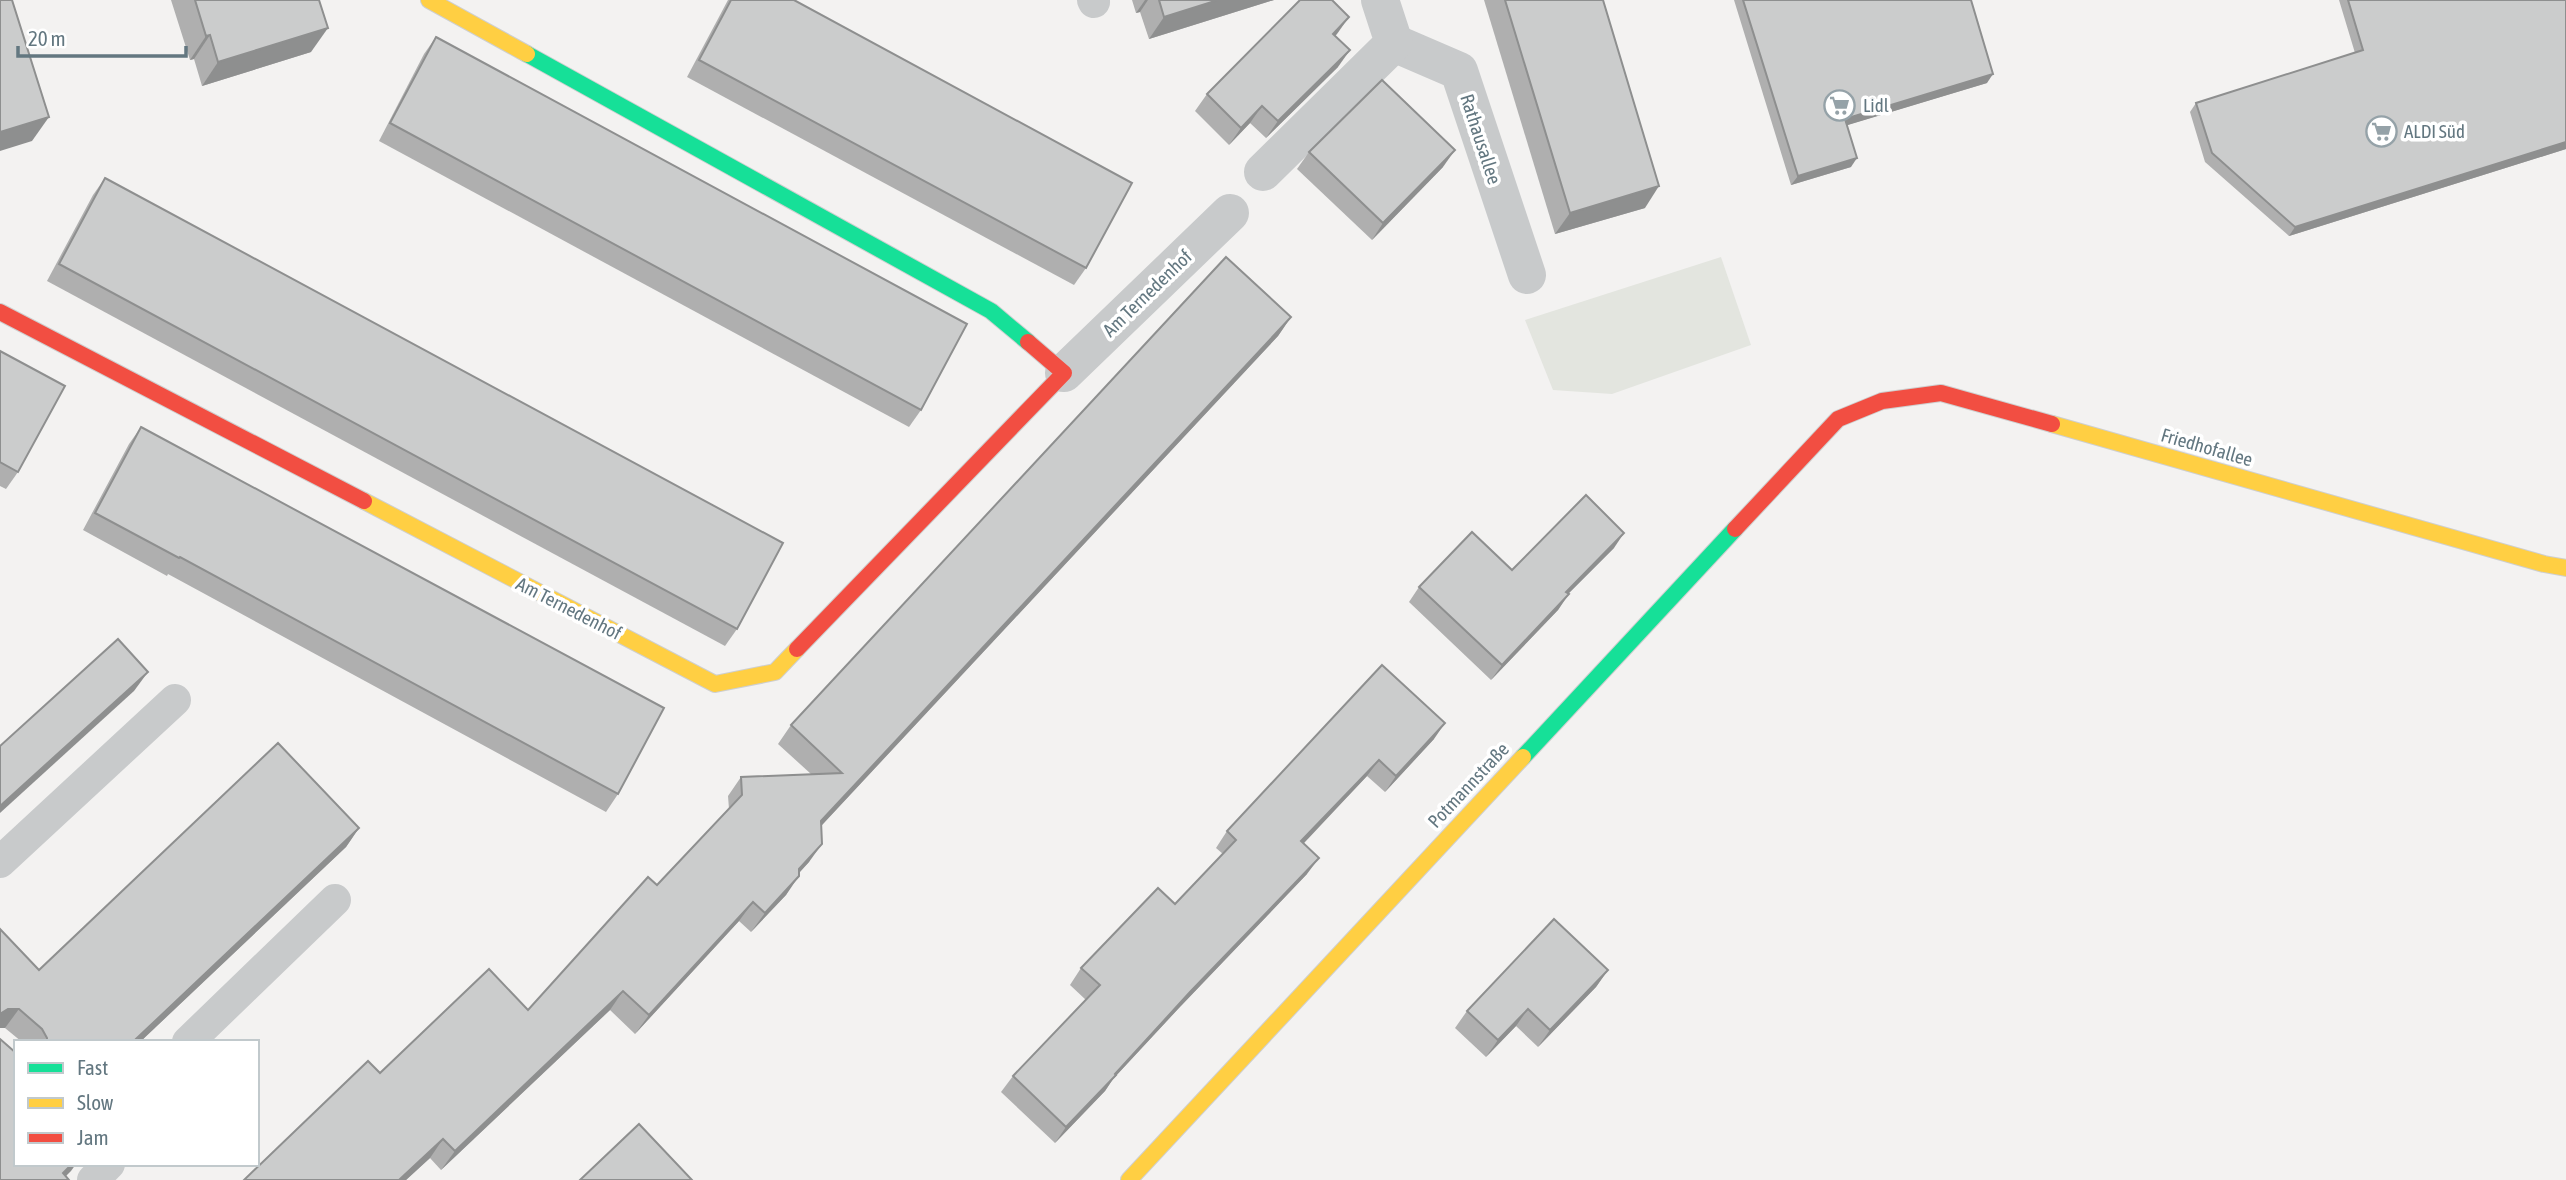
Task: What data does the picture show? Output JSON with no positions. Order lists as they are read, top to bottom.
{
  "streets": {
    "street": [
      "Rathausallee",
      "Am Ternedenhof",
      "Friedhofallee",
      "Potmannstraße"
    ]
  },
  "crossings": [
    ["Friedhofallee", "Potmannstraße"]
  ],
  "places": {
    "supermarket": ["Lidl", "ALDI Süd"]
  },
  "legend": ["Fast", "Slow", "Jam"],
  "scale_bar": "20 m"
}
